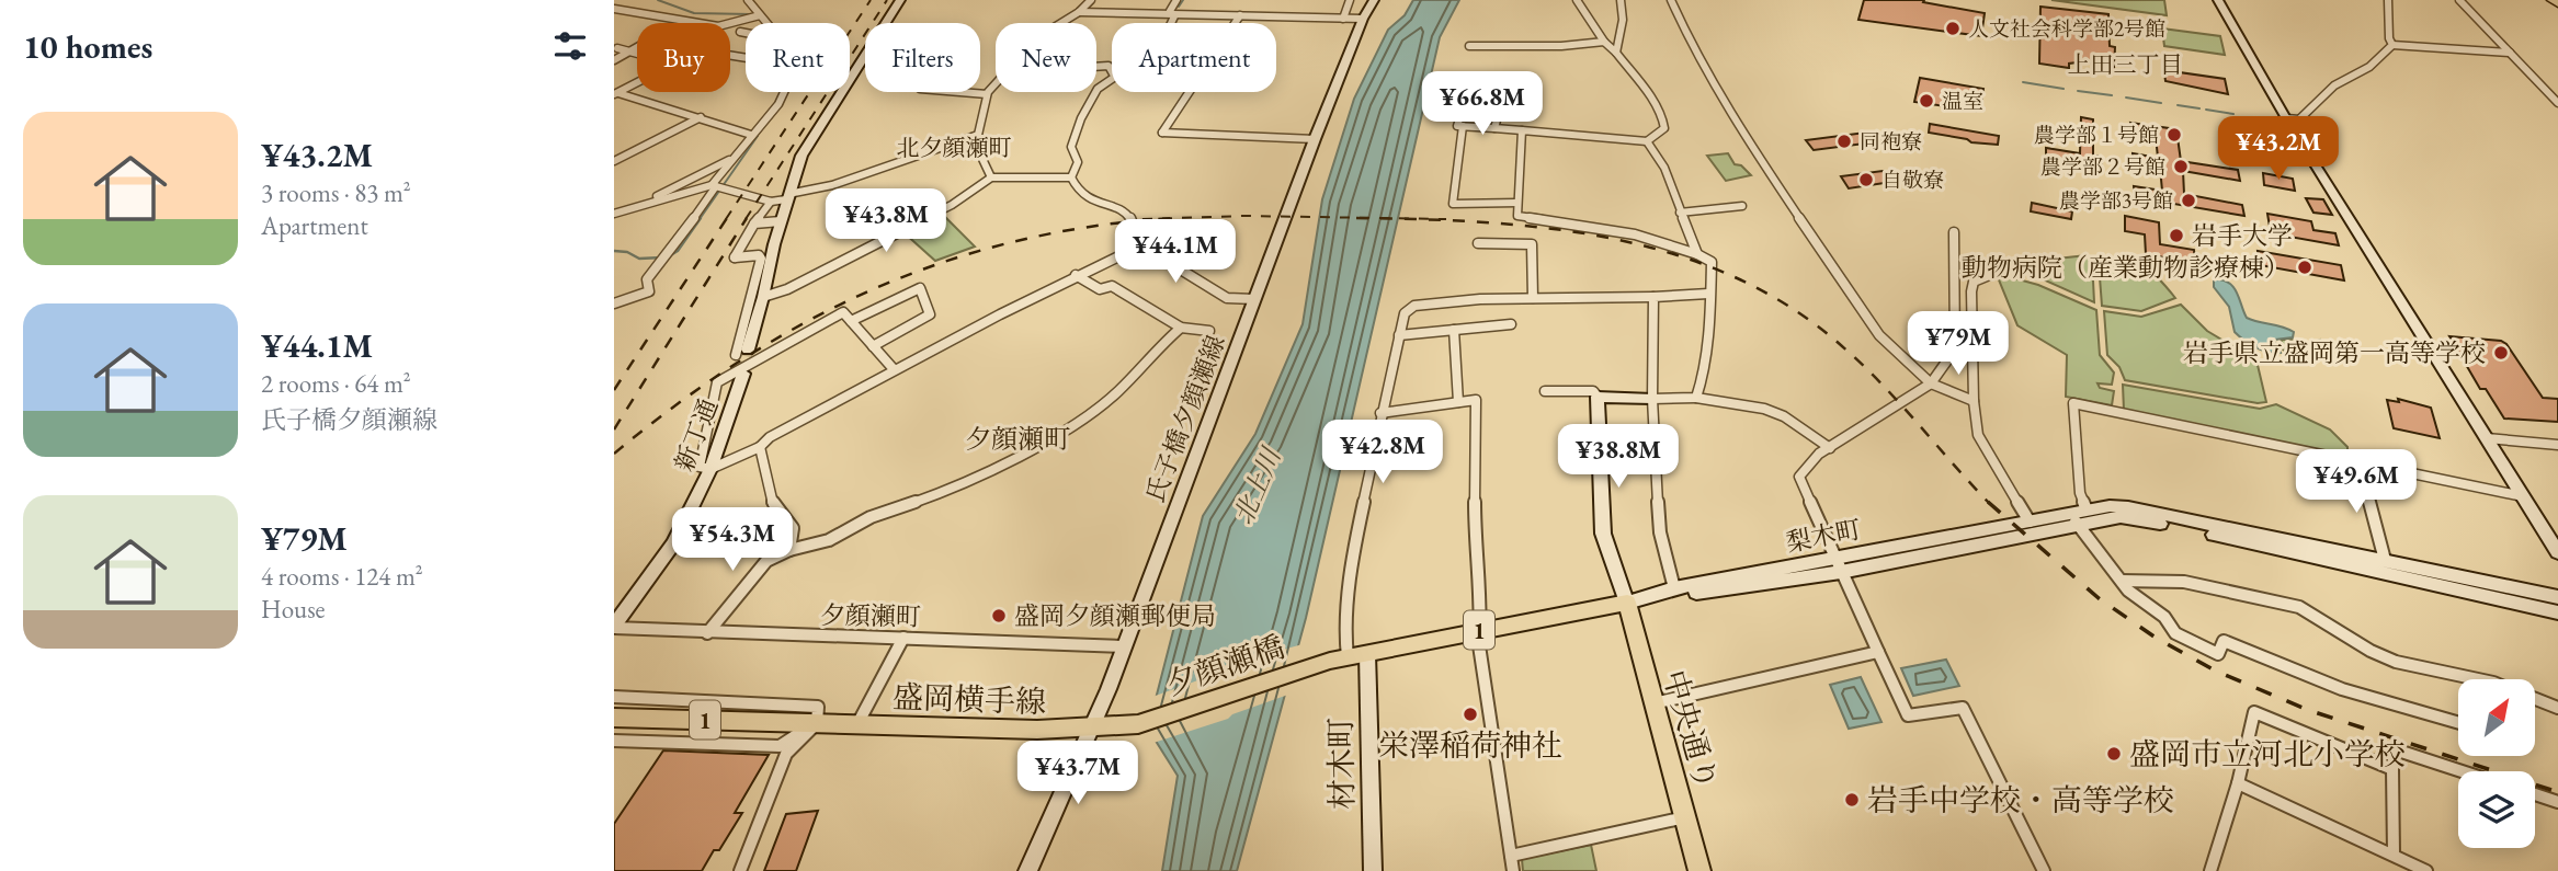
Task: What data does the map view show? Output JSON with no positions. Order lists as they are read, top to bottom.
{
  "streets": {
    "main road": [
      "1",
      "夕顔瀬橋",
      "盛岡横手線",
      "中央通り"
    ],
    "street": [
      "氏子橋夕顔瀬線",
      "新丁通",
      "梨木町",
      "夕顔瀬町",
      "材木町"
    ]
  },
  "crossings": [
    ["氏子橋夕顔瀬線", "夕顔瀬町"],
    ["氏子橋夕顔瀬線", "盛岡横手線"],
    ["新丁通", "夕顔瀬町"],
    ["梨木町", "1"],
    ["梨木町", "中央通り"],
    ["1", "夕顔瀬橋"],
    ["1", "盛岡横手線"],
    ["1", "中央通り"],
    ["1", "材木町"],
    ["夕顔瀬橋", "盛岡横手線"]
  ],
  "districts": ["上田三丁目", "北夕顔瀬町", "夕顔瀬町"],
  "water": ["北上川"],
  "places": [
    "人文社会科学部2号館",
    "温室",
    "農学部１号館",
    "同袍寮",
    "農学部２号館",
    "自敬寮",
    "農学部3号館",
    "岩手大学",
    "動物病院（産業動物診療棟）",
    "岩手県立盛岡第一高等学校",
    "盛岡夕顔瀬郵便局",
    "栄澤稲荷神社",
    "盛岡市立河北小学校",
    "岩手中学校・高等学校"
  ],
  "north": "top right",
  "page": {
    "heading": "10 homes",
    "chip": [
      "Buy",
      "Rent",
      "Filters",
      "New",
      "Apartment"
    ],
    "price": [
      "¥66.8M",
      "¥43.2M",
      "¥43.8M",
      "¥44.1M",
      "¥79M",
      "¥42.8M",
      "¥38.8M",
      "¥49.6M",
      "¥54.3M",
      "¥43.7M"
    ],
    "list": [
      {
        "name": "¥43.2M",
        "note": "3 rooms · 83 m² · Apartment"
      },
      {
        "name": "¥44.1M",
        "note": "2 rooms · 64 m² · 氏子橋夕顔瀬線"
      },
      {
        "name": "¥79M",
        "note": "4 rooms · 124 m² · House"
      }
    ]
  }
}
